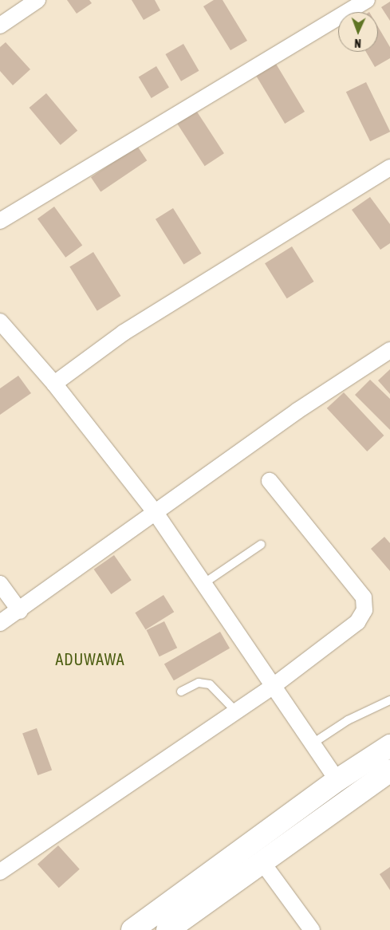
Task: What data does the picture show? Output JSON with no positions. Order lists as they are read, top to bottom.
{
  "districts": ["ADUWAWA"],
  "north": "bottom"
}
